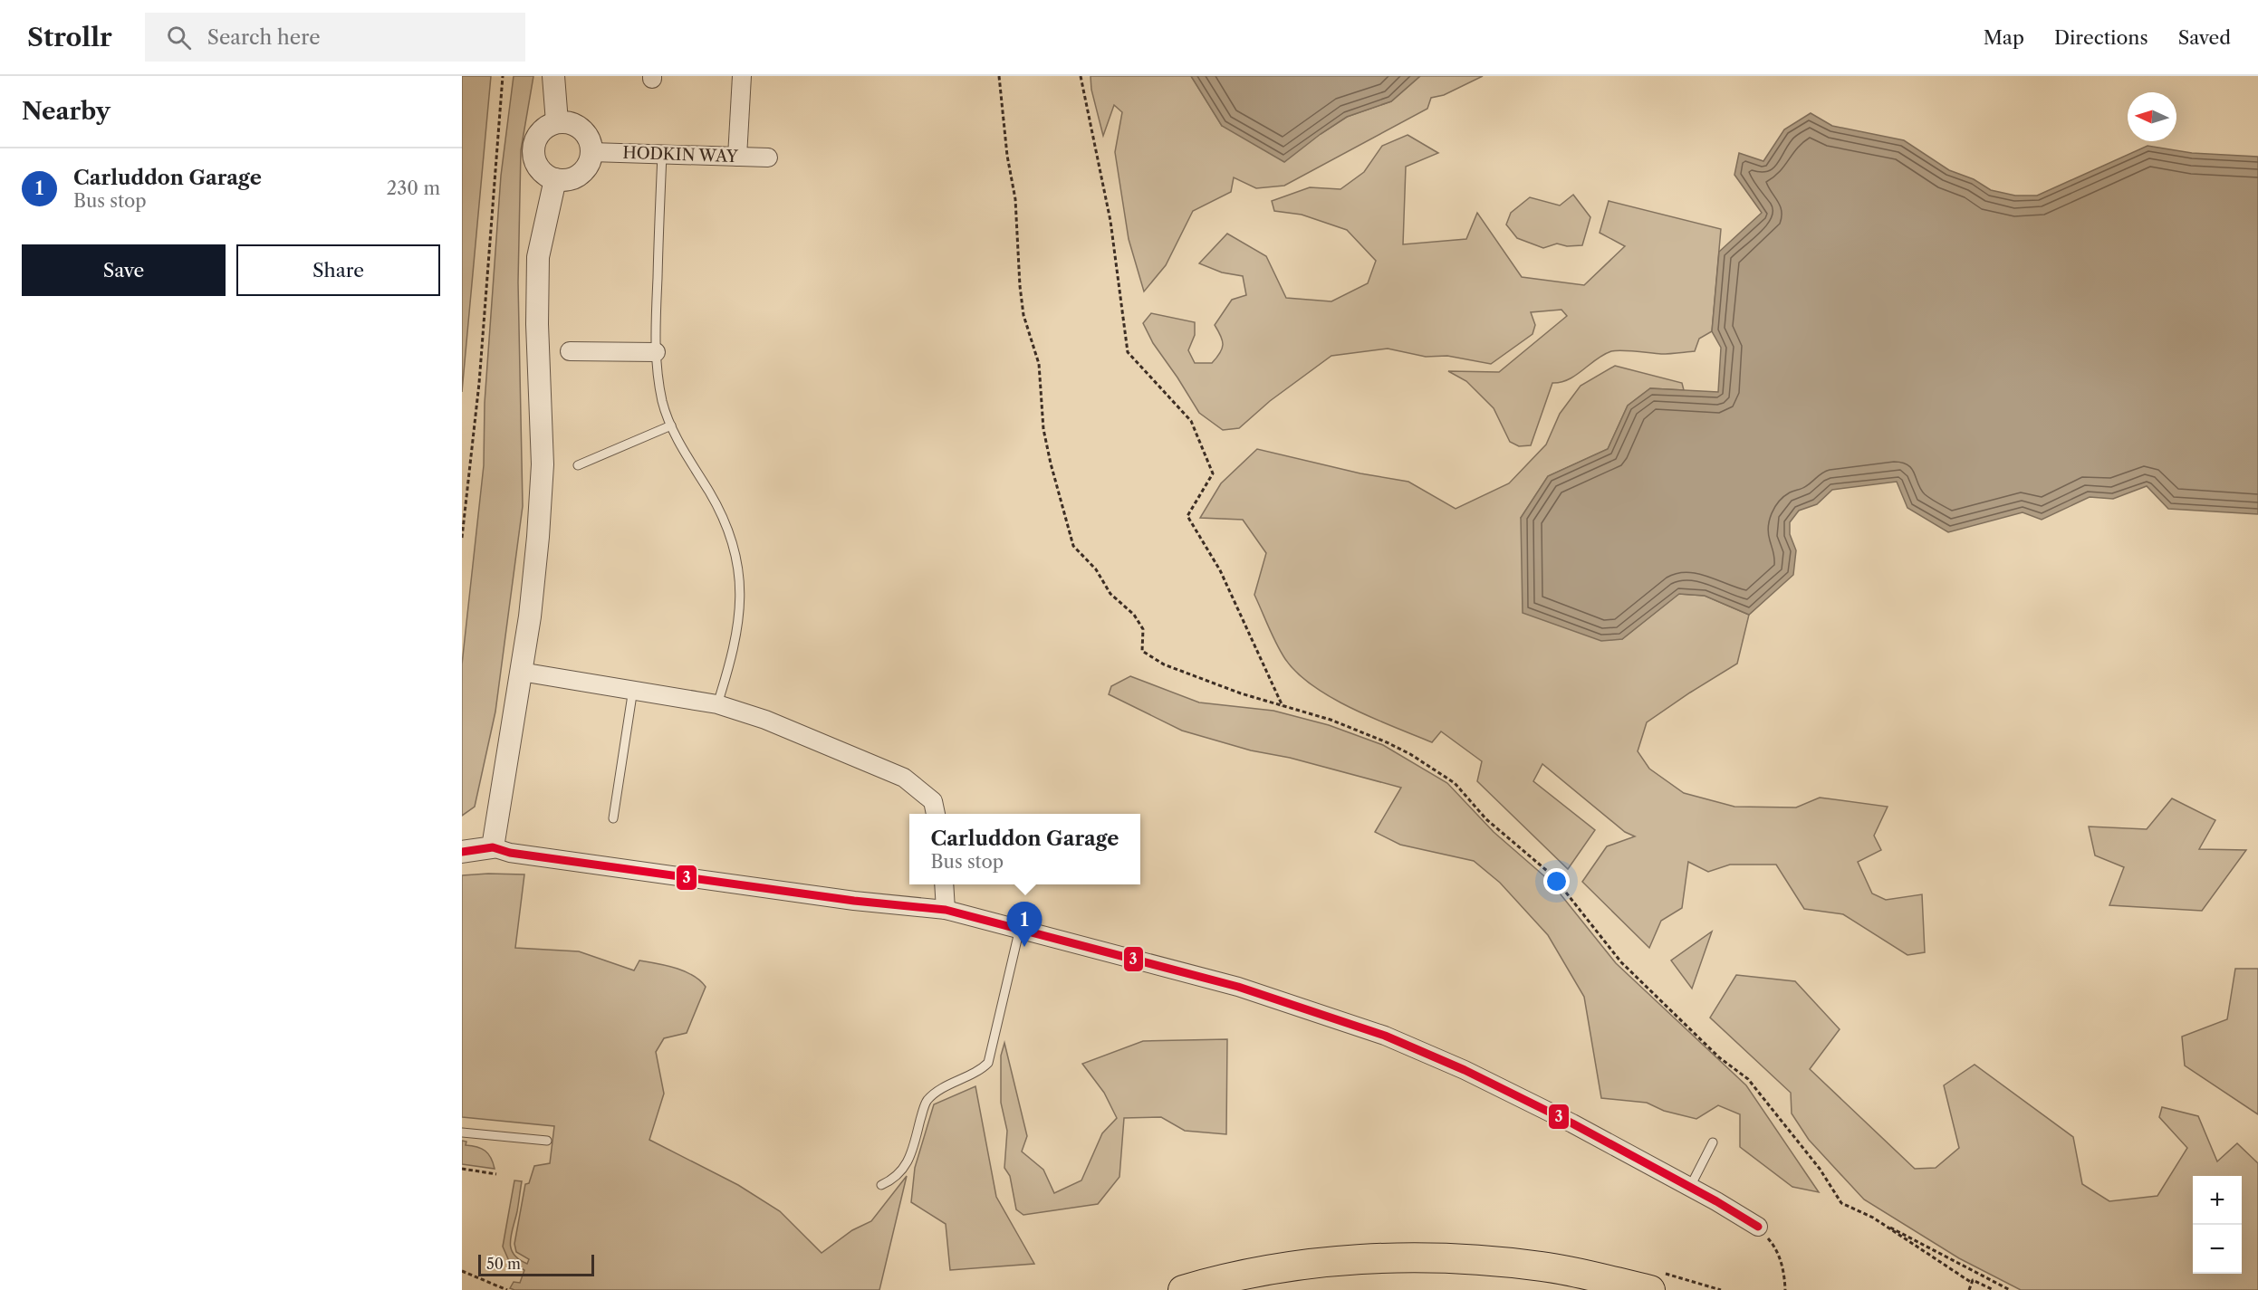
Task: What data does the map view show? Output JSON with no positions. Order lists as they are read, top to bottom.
{
  "streets": {
    "street": ["HODKIN WAY"]
  },
  "lines": ["transit line 3"],
  "scale_bar": "50 m",
  "north": "left",
  "page": {
    "header": "Strollr",
    "search": "Search here",
    "nav": ["Map", "Directions", "Saved"],
    "heading": "Nearby",
    "list": [
      {
        "mark": "1",
        "name": "Carluddon Garage",
        "note": "Bus stop",
        "value": "230 m"
      }
    ],
    "buttons": ["Save", "Share"],
    "popup": ["Carluddon Garage", "Bus stop"],
    "pins": "1",
    "map_buttons": ["+", "−"],
    "scale": "50 m"
  }
}
